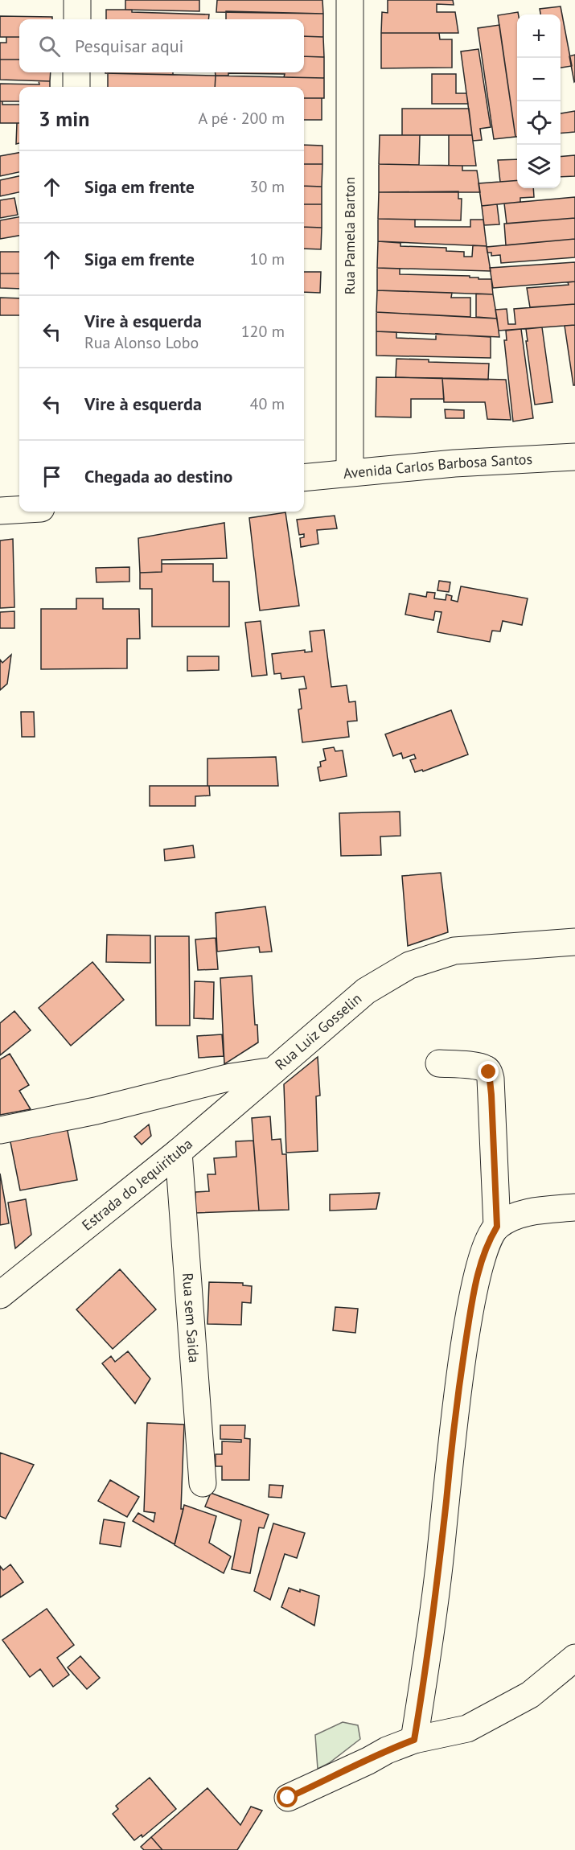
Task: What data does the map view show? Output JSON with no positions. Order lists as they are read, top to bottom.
{
  "streets": {
    "street": [
      "Rua Pamela Barton",
      "Avenida Carlos Barbosa Santos",
      "Rua Luiz Gosselin",
      "Estrada do Jequirituba",
      "Rua sem Saida"
    ]
  },
  "crossings": [
    ["Rua Pamela Barton", "Avenida Carlos Barbosa Santos"],
    ["Rua Luiz Gosselin", "Estrada do Jequirituba"],
    ["Estrada do Jequirituba", "Rua sem Saida"]
  ],
  "page": {
    "map_buttons": ["+", "−"],
    "search": "Pesquisar aqui",
    "heading": ["3 min", "A pé · 200 m"],
    "list": [
      ["Siga em frente", "30 m"],
      ["Siga em frente", "10 m"],
      ["Vire à esquerda", "Rua Alonso Lobo", "120 m"],
      ["Vire à esquerda", "40 m"],
      "Chegada ao destino"
    ]
  }
}
